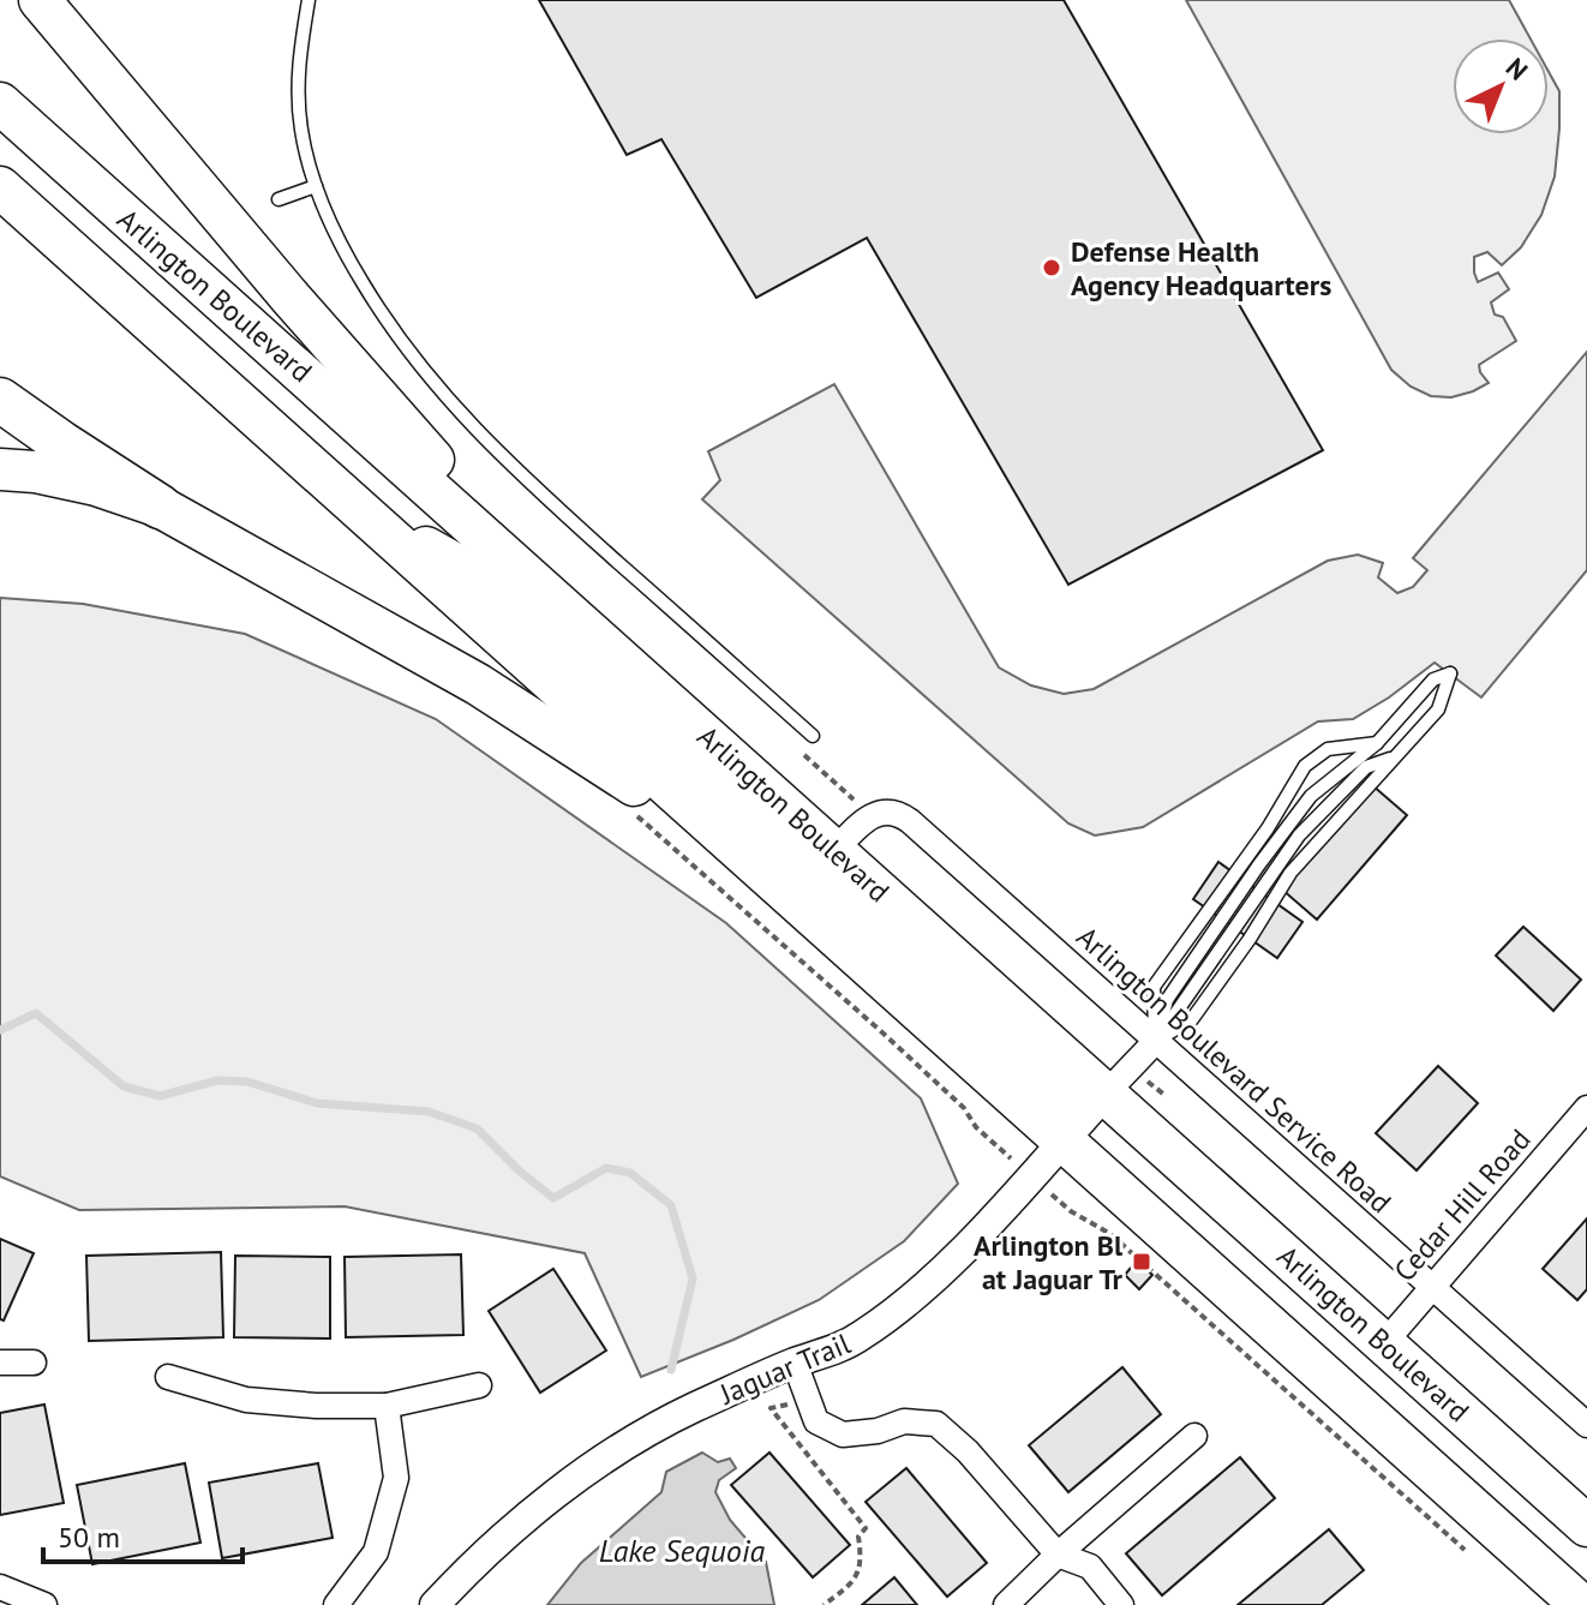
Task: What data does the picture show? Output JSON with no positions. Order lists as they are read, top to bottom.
{
  "streets": {
    "highway": ["Arlington Boulevard"],
    "street": ["Arlington Boulevard Service Road", "Cedar Hill Road", "Jaguar Trail"]
  },
  "crossings": [
    ["Arlington Boulevard", "Arlington Boulevard Service Road"],
    ["Arlington Boulevard", "Cedar Hill Road"],
    ["Arlington Boulevard", "Jaguar Trail"],
    ["Arlington Boulevard Service Road", "Cedar Hill Road"]
  ],
  "water": ["Lake Sequoia"],
  "places": {
    "other": ["Defense Health Agency Headquarters"],
    "transit": ["Arlington Bl at Jaguar Tr"]
  },
  "scale_bar": "50 m",
  "north": "top right"
}
